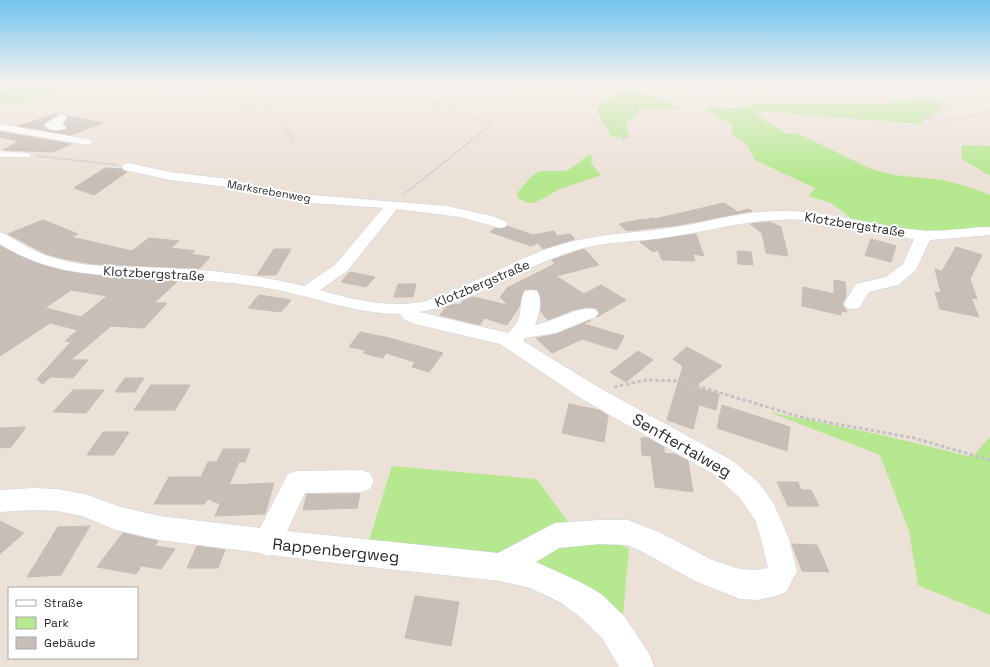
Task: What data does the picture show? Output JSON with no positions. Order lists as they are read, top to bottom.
{
  "streets": {
    "street": [
      "Marksrebenweg",
      "Klotzbergstraße",
      "Senftertalweg",
      "Rappenbergweg"
    ]
  },
  "crossings": [
    ["Klotzbergstraße", "Senftertalweg"],
    ["Senftertalweg", "Rappenbergweg"]
  ],
  "legend": ["Straße", "Park", "Gebäude"]
}
